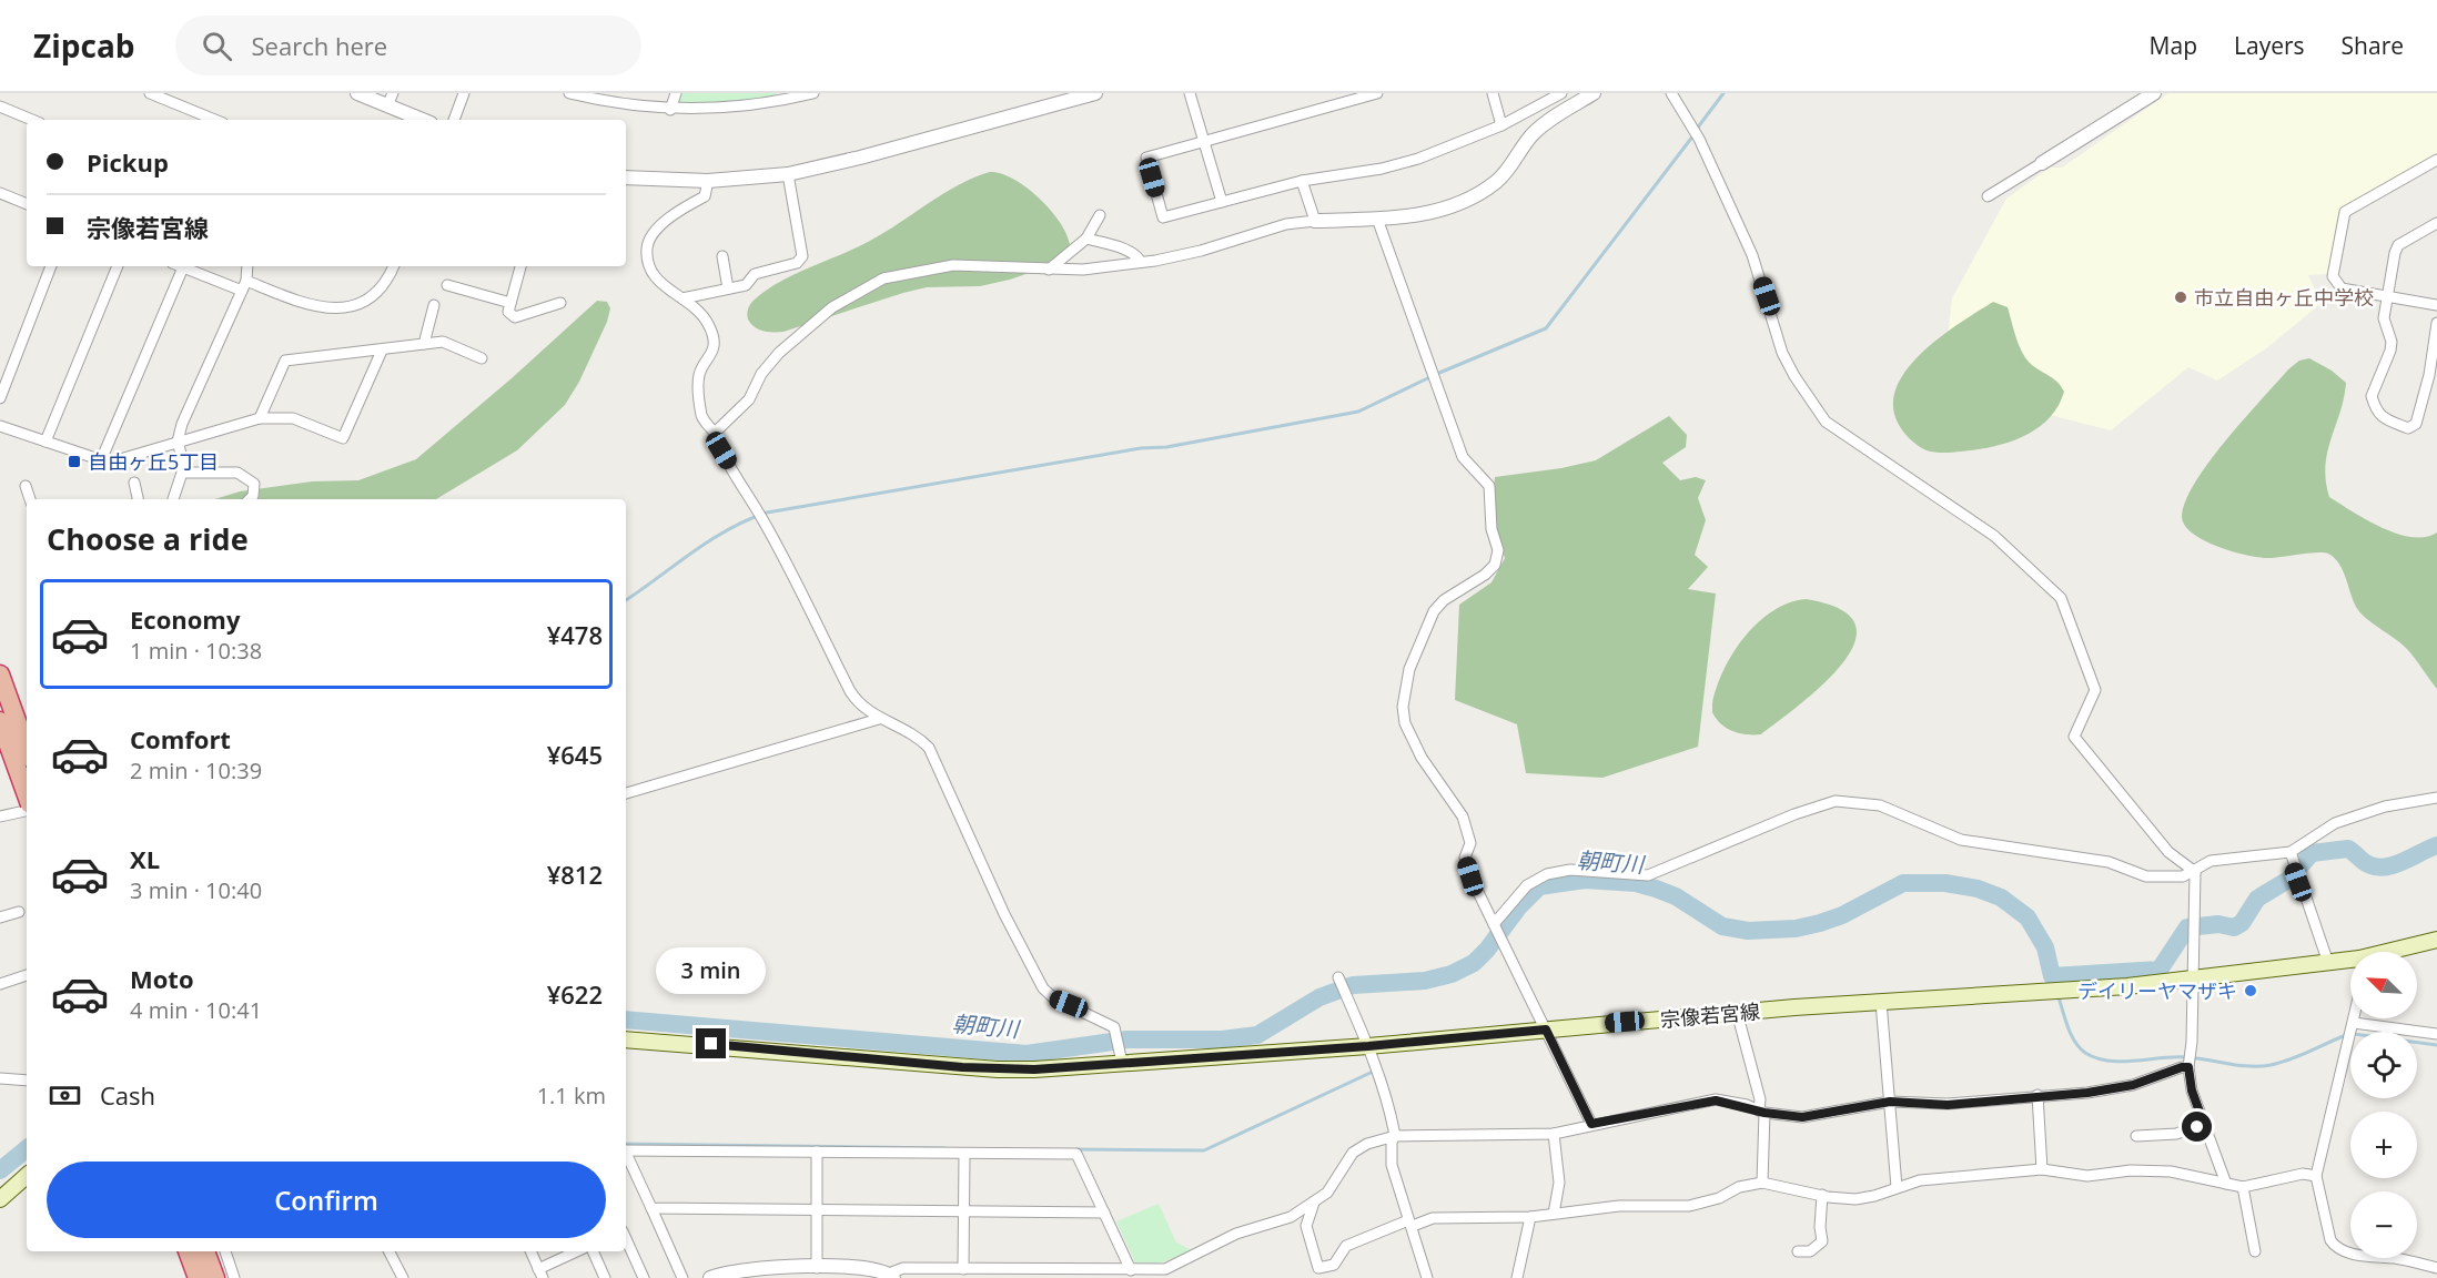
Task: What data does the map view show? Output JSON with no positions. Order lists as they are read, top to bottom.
{
  "streets": {
    "main road": ["宗像若宮線"]
  },
  "water": ["朝町川"],
  "places": {
    "other": ["市立自由ヶ丘中学校", "デイリーヤマザキ"],
    "transit": ["自由ヶ丘5丁目"]
  },
  "north": "top left",
  "page": {
    "header": "Zipcab",
    "search": "Search here",
    "nav": ["Map", "Layers", "Share"],
    "banner": ["Pickup", "宗像若宮線"],
    "heading": "Choose a ride",
    "list": [
      {
        "name": "Economy",
        "note": "1 min · 10:38",
        "value": "¥478"
      },
      {
        "name": "Comfort",
        "note": "2 min · 10:39",
        "value": "¥645"
      },
      {
        "name": "XL",
        "note": "3 min · 10:40",
        "value": "¥812"
      },
      {
        "name": "Moto",
        "note": "4 min · 10:41",
        "value": "¥622"
      }
    ],
    "bubble": "3 min",
    "map_buttons": ["+", "−"],
    "pay": ["Cash", "1.1 km"],
    "buttons": "Confirm"
  }
}
